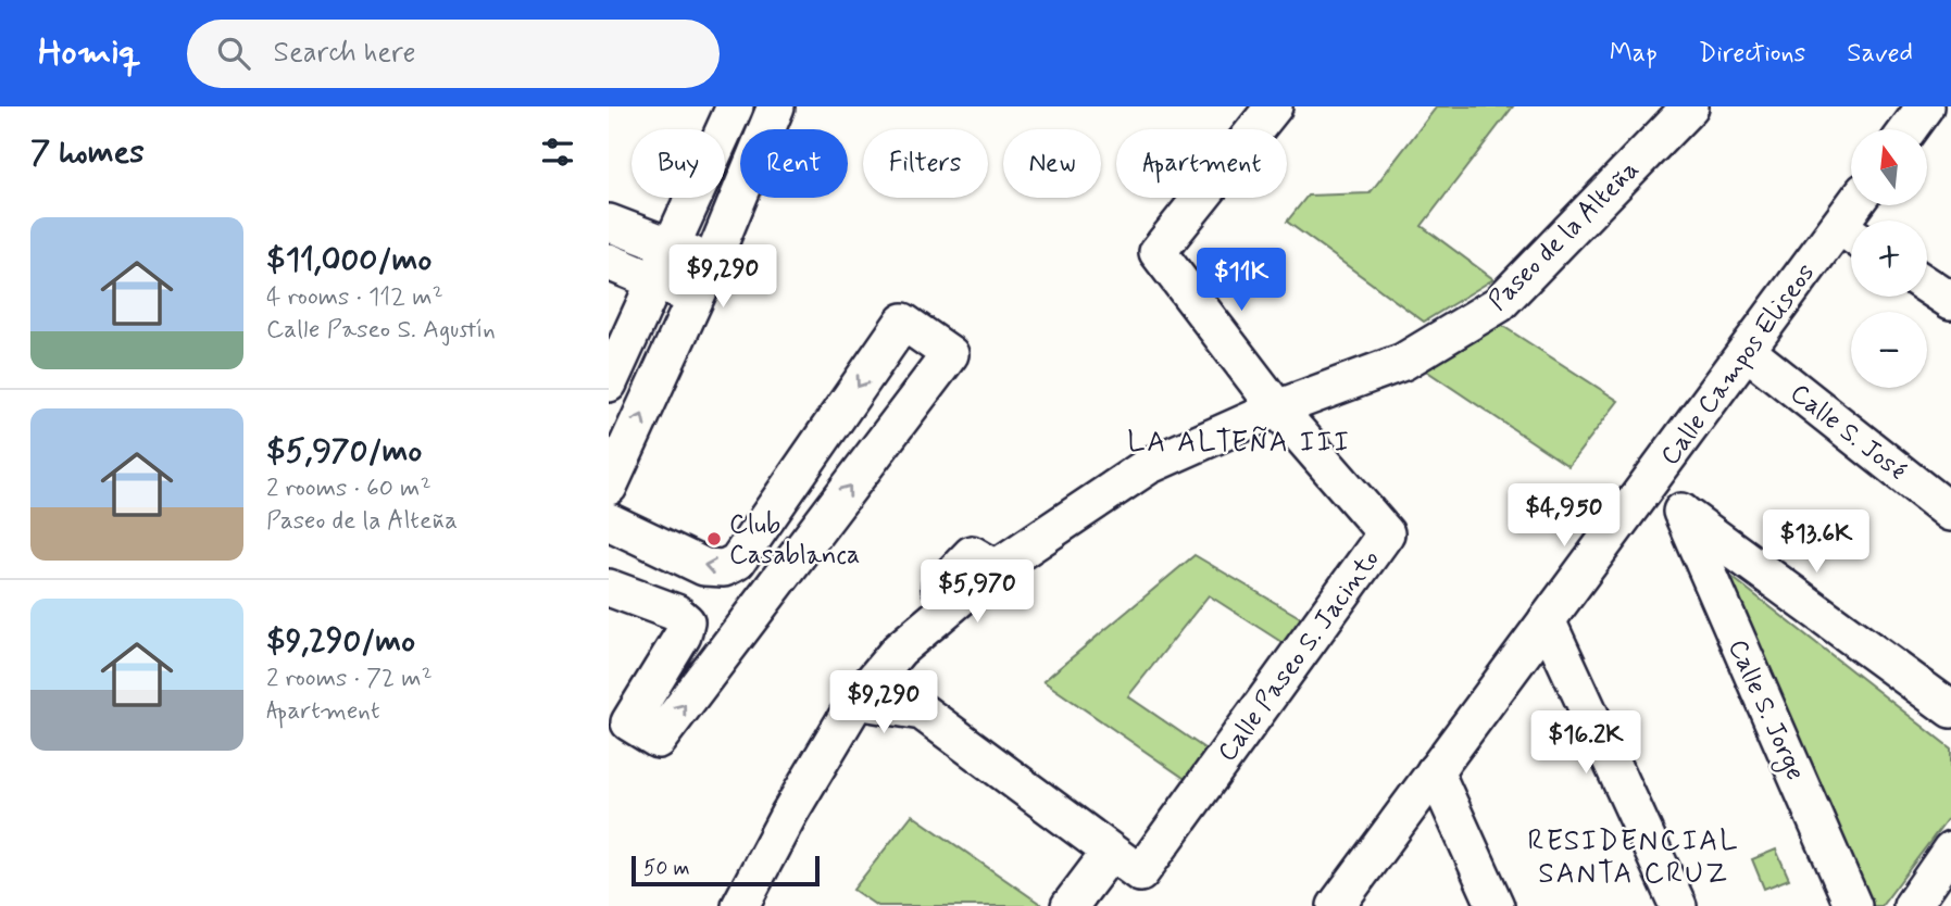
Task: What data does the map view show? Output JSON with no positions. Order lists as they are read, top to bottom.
{
  "streets": {
    "street": [
      "Paseo de la Alteña",
      "Calle Campos Eliseos",
      "Calle S. José",
      "Calle Paseo S. Jacinto",
      "Calle S. Jorge"
    ]
  },
  "crossings": [
    ["Paseo de la Alteña", "Calle Paseo S. Jacinto"],
    ["Calle Campos Eliseos", "Calle S. José"]
  ],
  "districts": ["LA ALTEÑA III", "RESIDENCIAL SANTA CRUZ"],
  "places": ["Club Casablanca"],
  "scale_bar": "50 m",
  "north": "top",
  "page": {
    "header": "Homiq",
    "search": "Search here",
    "nav": ["Map", "Directions", "Saved"],
    "heading": "7 homes",
    "map_buttons": ["+", "−"],
    "chip": [
      "Buy",
      "Rent",
      "Filters",
      "New",
      "Apartment"
    ],
    "list": [
      {
        "name": "$11,000/mo",
        "note": "4 rooms · 112 m² · Calle Paseo S. Agustín"
      },
      {
        "name": "$5,970/mo",
        "note": "2 rooms · 60 m² · Paseo de la Alteña"
      },
      {
        "name": "$9,290/mo",
        "note": "2 rooms · 72 m² · Apartment"
      }
    ],
    "price": [
      "$9,290",
      "$11K",
      "$4,950",
      "$13.6K",
      "$5,970",
      "$9,290",
      "$16.2K"
    ],
    "scale": "50 m"
  }
}
